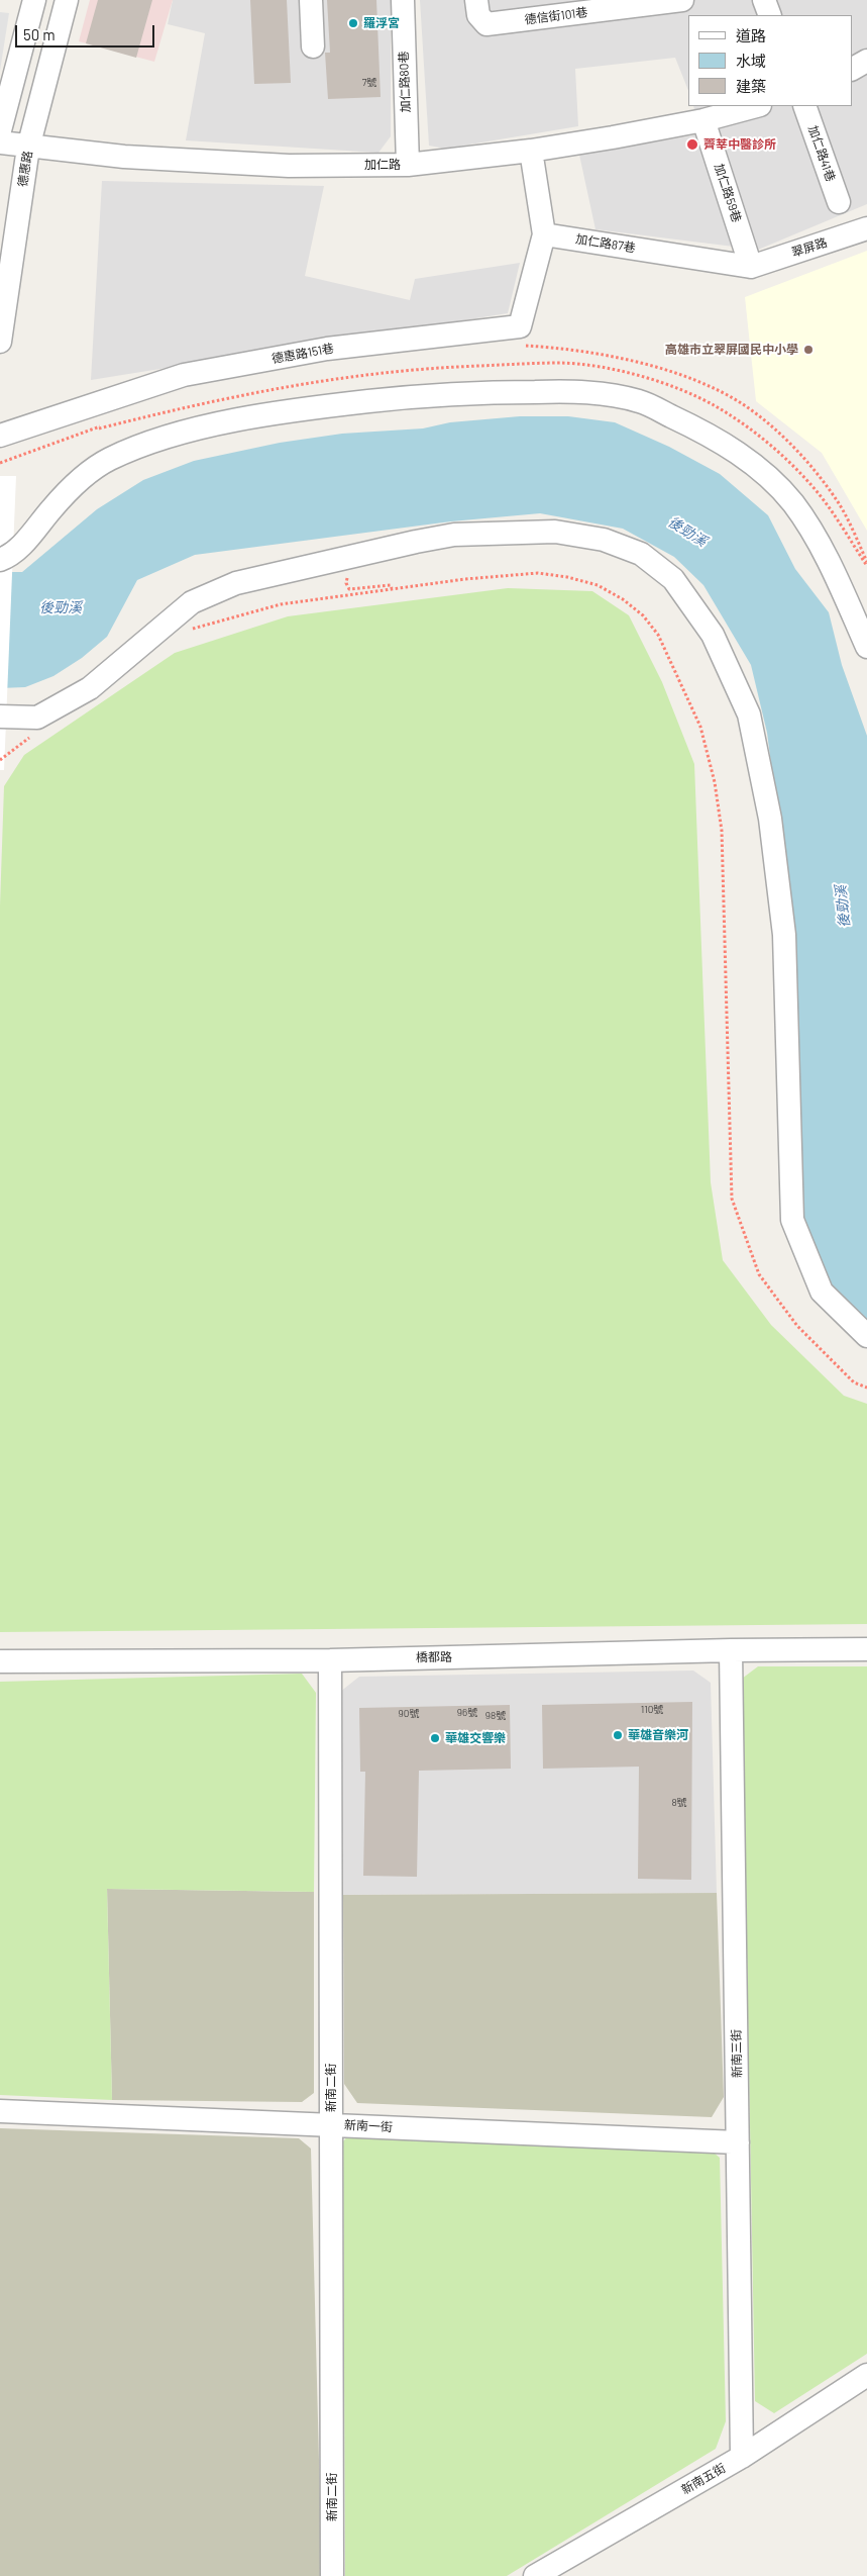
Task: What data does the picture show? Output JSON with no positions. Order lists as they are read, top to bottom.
{
  "streets": {
    "street": [
      "德信街101巷",
      "加仁路80巷",
      "加仁路41巷",
      "加仁路",
      "德惠路",
      "加仁路59巷",
      "加仁路87巷",
      "翠屏路",
      "德惠路151巷",
      "橋都路",
      "新南三街",
      "新南二街",
      "新南一街",
      "新南五街"
    ]
  },
  "crossings": [
    ["加仁路80巷", "加仁路"],
    ["加仁路", "德惠路"],
    ["加仁路", "加仁路59巷"],
    ["加仁路59巷", "加仁路87巷"],
    ["加仁路59巷", "翠屏路"],
    ["加仁路87巷", "翠屏路"],
    ["加仁路87巷", "德惠路151巷"],
    ["橋都路", "新南三街"],
    ["橋都路", "新南二街"],
    ["新南三街", "新南一街"],
    ["新南三街", "新南五街"],
    ["新南二街", "新南一街"]
  ],
  "water": ["後勁溪"],
  "places": [
    "羅浮宮",
    "薺莘中醫診所",
    "高雄市立翠屏國民中小學",
    "華雄音樂河",
    "華雄交響樂"
  ],
  "house_numbers": [
    "7號",
    "110號",
    "96號",
    "90號",
    "98號",
    "8號"
  ],
  "legend": ["道路", "水域", "建築"],
  "scale_bar": "50 m"
}
